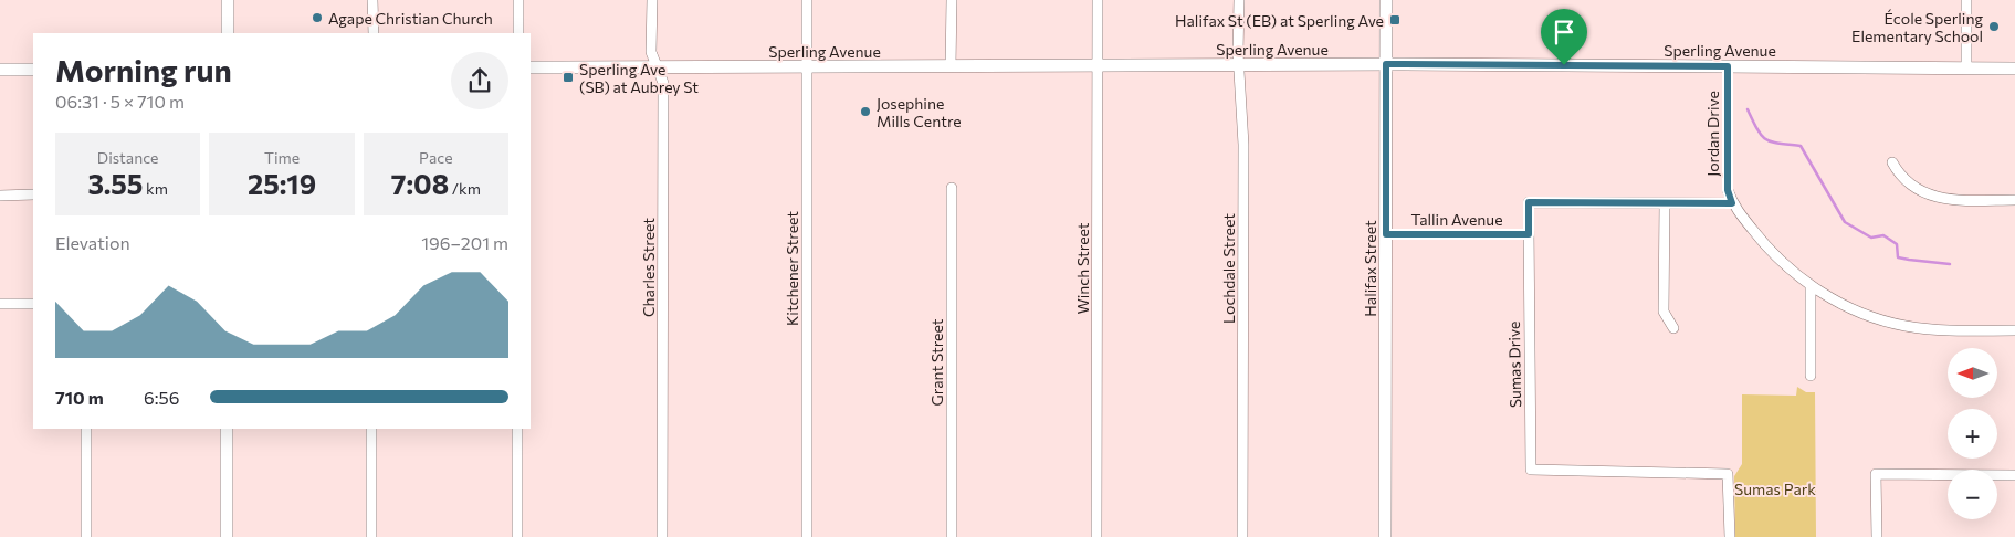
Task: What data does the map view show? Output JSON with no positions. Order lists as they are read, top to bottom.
{
  "streets": {
    "street": [
      "Sperling Avenue",
      "Jordan Drive",
      "Tallin Avenue",
      "Charles Street",
      "Kitchener Street",
      "Winch Street",
      "Lochdale Street",
      "Halifax Street",
      "Grant Street",
      "Sumas Drive"
    ]
  },
  "crossings": [
    ["Sperling Avenue", "Jordan Drive"],
    ["Sperling Avenue", "Charles Street"],
    ["Sperling Avenue", "Kitchener Street"],
    ["Sperling Avenue", "Winch Street"],
    ["Sperling Avenue", "Lochdale Street"],
    ["Sperling Avenue", "Halifax Street"],
    ["Jordan Drive", "Sumas Drive"],
    ["Tallin Avenue", "Halifax Street"],
    ["Tallin Avenue", "Sumas Drive"]
  ],
  "parks": ["Sumas Park"],
  "places": {
    "other": ["Agape Christian Church", "École Sperling Elementary School", "Josephine Mills Centre"],
    "transit": ["Halifax St (EB) at Sperling Ave", "Sperling Ave (SB) at Aubrey St"]
  },
  "north": "left",
  "page": {
    "heading": ["Morning run", "06:31 · 5 × 710 m"],
    "stats": [
      ["Distance", "3.55 km"],
      ["Time", "25:19"],
      ["Pace", "7:08 /km"]
    ],
    "chart": ["Elevation", "196–201 m"],
    "map_buttons": ["+", "−"],
    "list": [
      {
        "name": "710 m",
        "note": "6:56"
      }
    ]
  }
}
